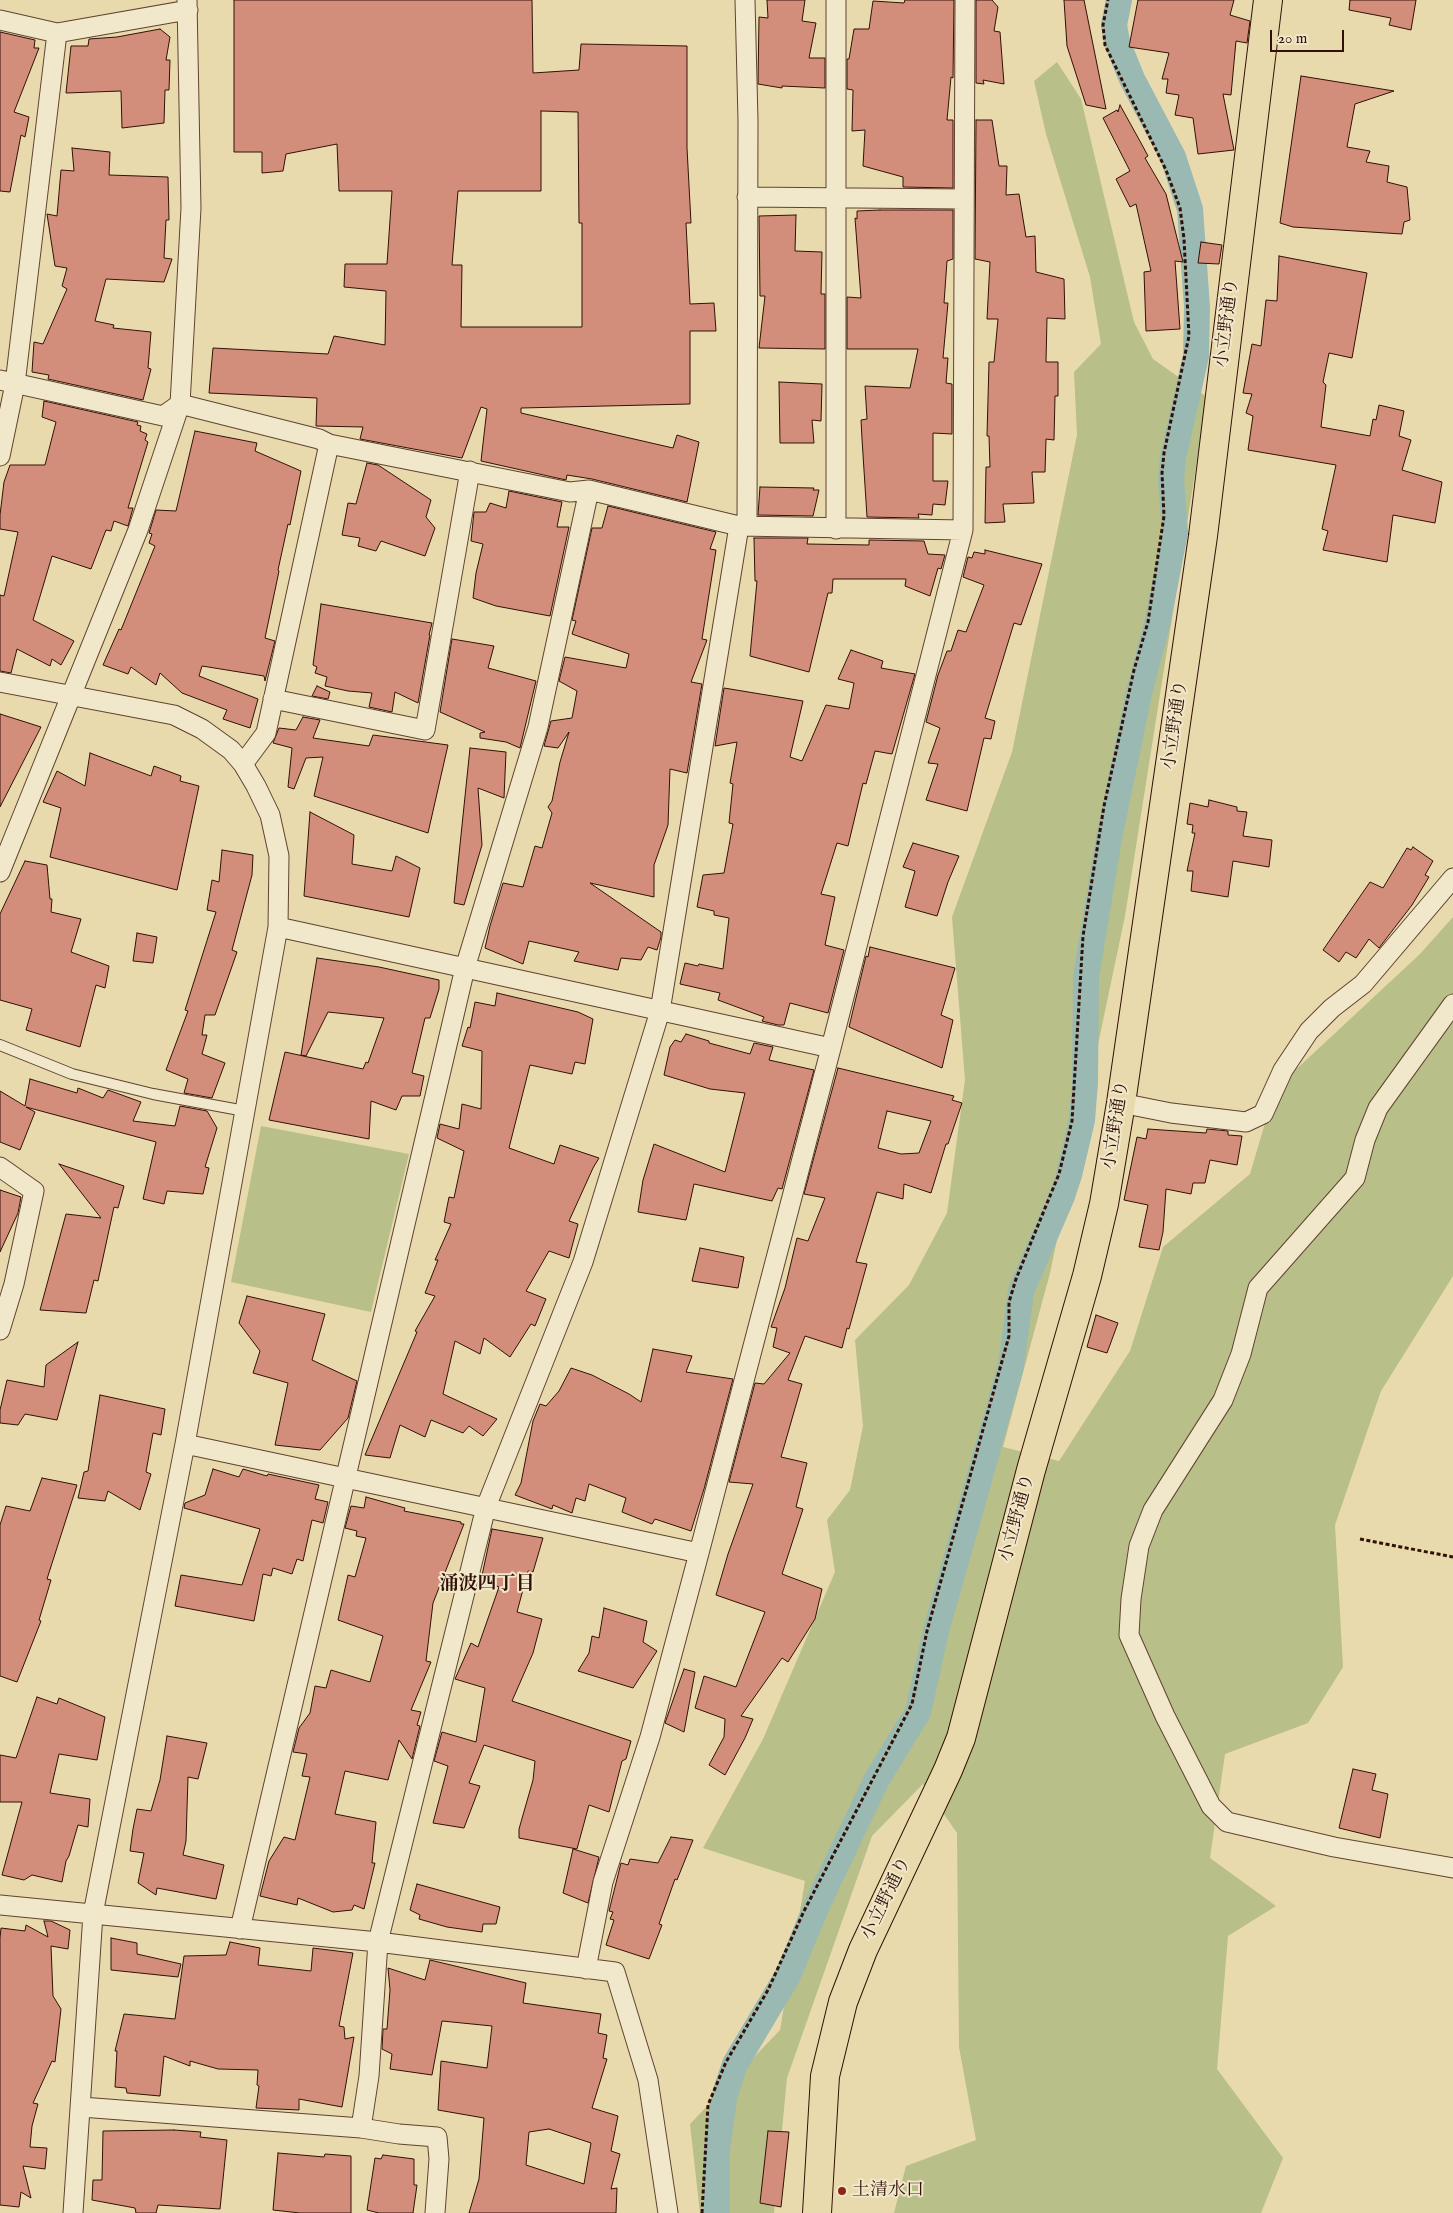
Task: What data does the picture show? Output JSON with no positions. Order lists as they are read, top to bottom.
{
  "streets": {
    "main road": ["小立野通り"]
  },
  "districts": ["涌波四丁目"],
  "places": ["土清水口"],
  "scale_bar": "20 m"
}
